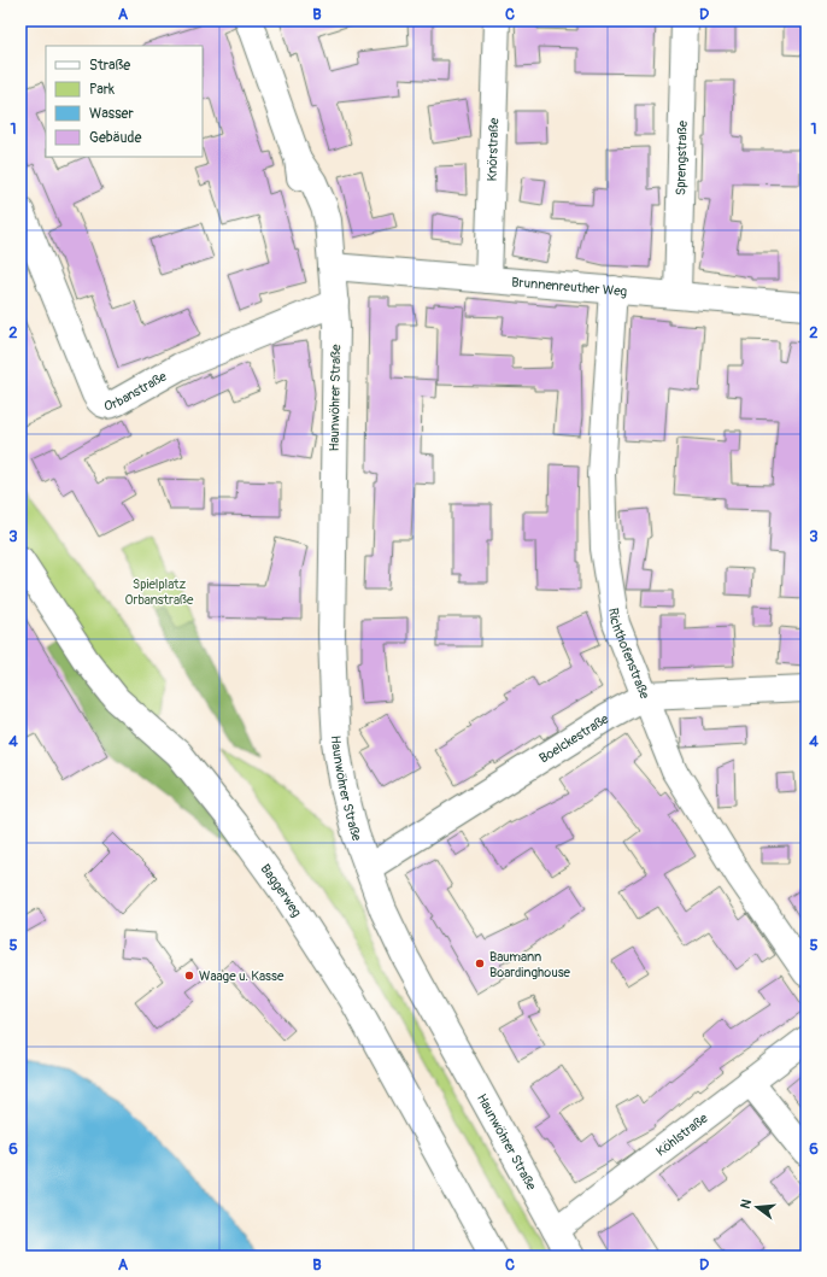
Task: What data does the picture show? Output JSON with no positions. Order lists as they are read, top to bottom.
{
  "streets": {
    "street": [
      "Knörstraße",
      "Sprengstraße",
      "Brunnenreuther Weg",
      "Orbanstraße",
      "Haunwöhrer Straße",
      "Richthofenstraße",
      "Boelckestraße",
      "Baggerweg",
      "Köhlstraße"
    ]
  },
  "crossings": [
    ["Knörstraße", "Brunnenreuther Weg"],
    ["Sprengstraße", "Brunnenreuther Weg"],
    ["Brunnenreuther Weg", "Haunwöhrer Straße"],
    ["Brunnenreuther Weg", "Richthofenstraße"],
    ["Orbanstraße", "Haunwöhrer Straße"],
    ["Haunwöhrer Straße", "Boelckestraße"],
    ["Haunwöhrer Straße", "Köhlstraße"],
    ["Richthofenstraße", "Boelckestraße"]
  ],
  "parks": ["Spielplatz Orbanstraße"],
  "places": ["Baumann Boardinghouse", "Waage u. Kasse"],
  "legend": [
    "Straße",
    "Park",
    "Wasser",
    "Gebäude"
  ],
  "north": "left",
  "grid": {
    "columns": [
      "A",
      "B",
      "C",
      "D"
    ],
    "rows": [
      "1",
      "2",
      "3",
      "4",
      "5",
      "6"
    ]
  }
}
